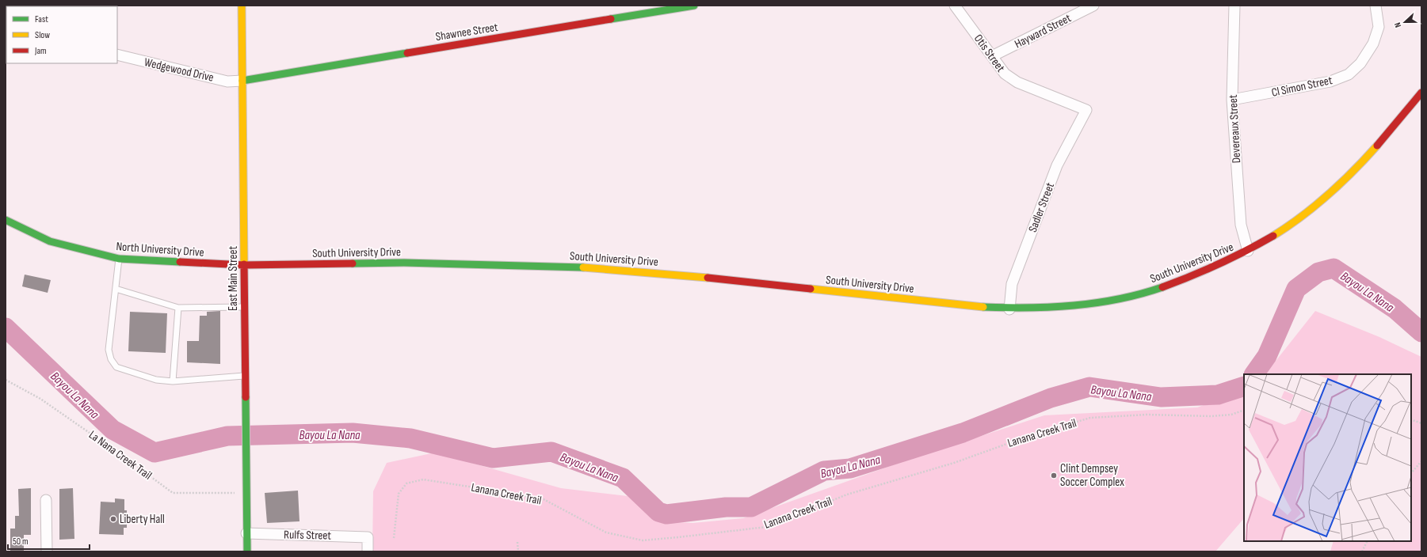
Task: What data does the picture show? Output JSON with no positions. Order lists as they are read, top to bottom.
{
  "streets": {
    "main road": [
      "Shawnee Street",
      "North University Drive",
      "South University Drive",
      "East Main Street"
    ],
    "street": [
      "Hayward Street",
      "Otis Street",
      "Wedgewood Drive",
      "Cl Simon Street",
      "Devereaux Street",
      "Sadler Street",
      "Rulfs Street"
    ],
    "path": ["Lanana Creek Trail", "La Nana Creek Trail"]
  },
  "crossings": [
    ["Hayward Street", "Otis Street"],
    ["Shawnee Street", "Wedgewood Drive"],
    ["Shawnee Street", "East Main Street"],
    ["Otis Street", "Sadler Street"],
    ["Wedgewood Drive", "East Main Street"],
    ["Cl Simon Street", "Devereaux Street"],
    ["Devereaux Street", "South University Drive"],
    ["Sadler Street", "South University Drive"],
    ["North University Drive", "South University Drive"],
    ["North University Drive", "East Main Street"],
    ["South University Drive", "East Main Street"],
    ["East Main Street", "La Nana Creek Trail"],
    ["East Main Street", "Rulfs Street"]
  ],
  "water": ["Bayou La Nana"],
  "places": ["Clint Dempsey Soccer Complex", "Liberty Hall"],
  "legend": ["Fast", "Slow", "Jam"],
  "scale_bar": "50 m",
  "north": "left"
}
